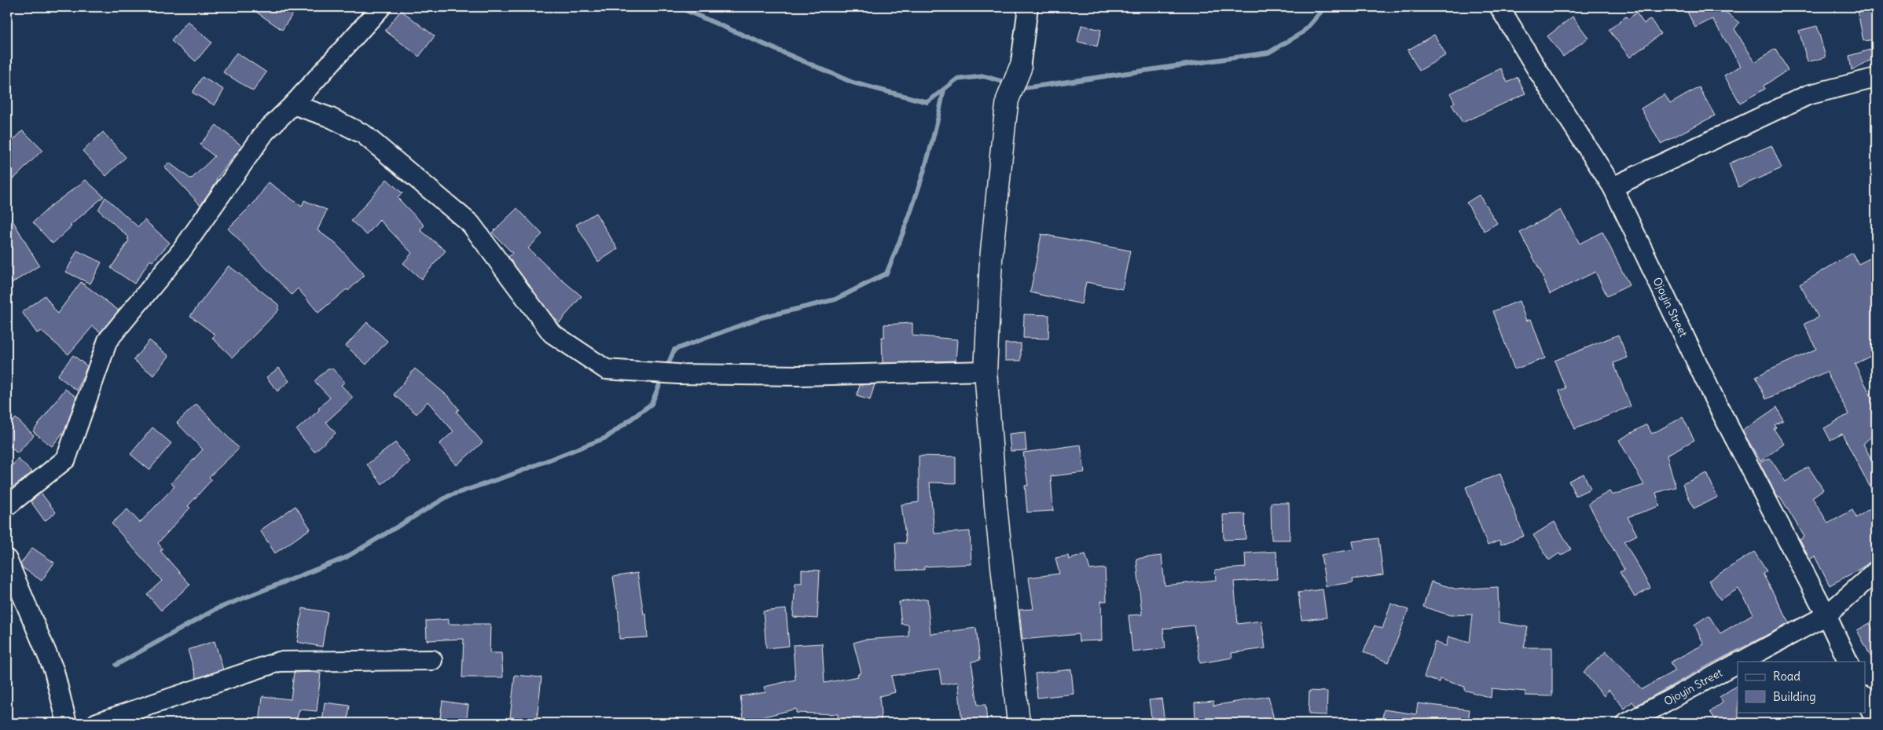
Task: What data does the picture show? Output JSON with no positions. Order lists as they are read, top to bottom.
{
  "streets": {
    "street": ["Ojoyin Street"]
  },
  "legend": ["Road", "Building"]
}
